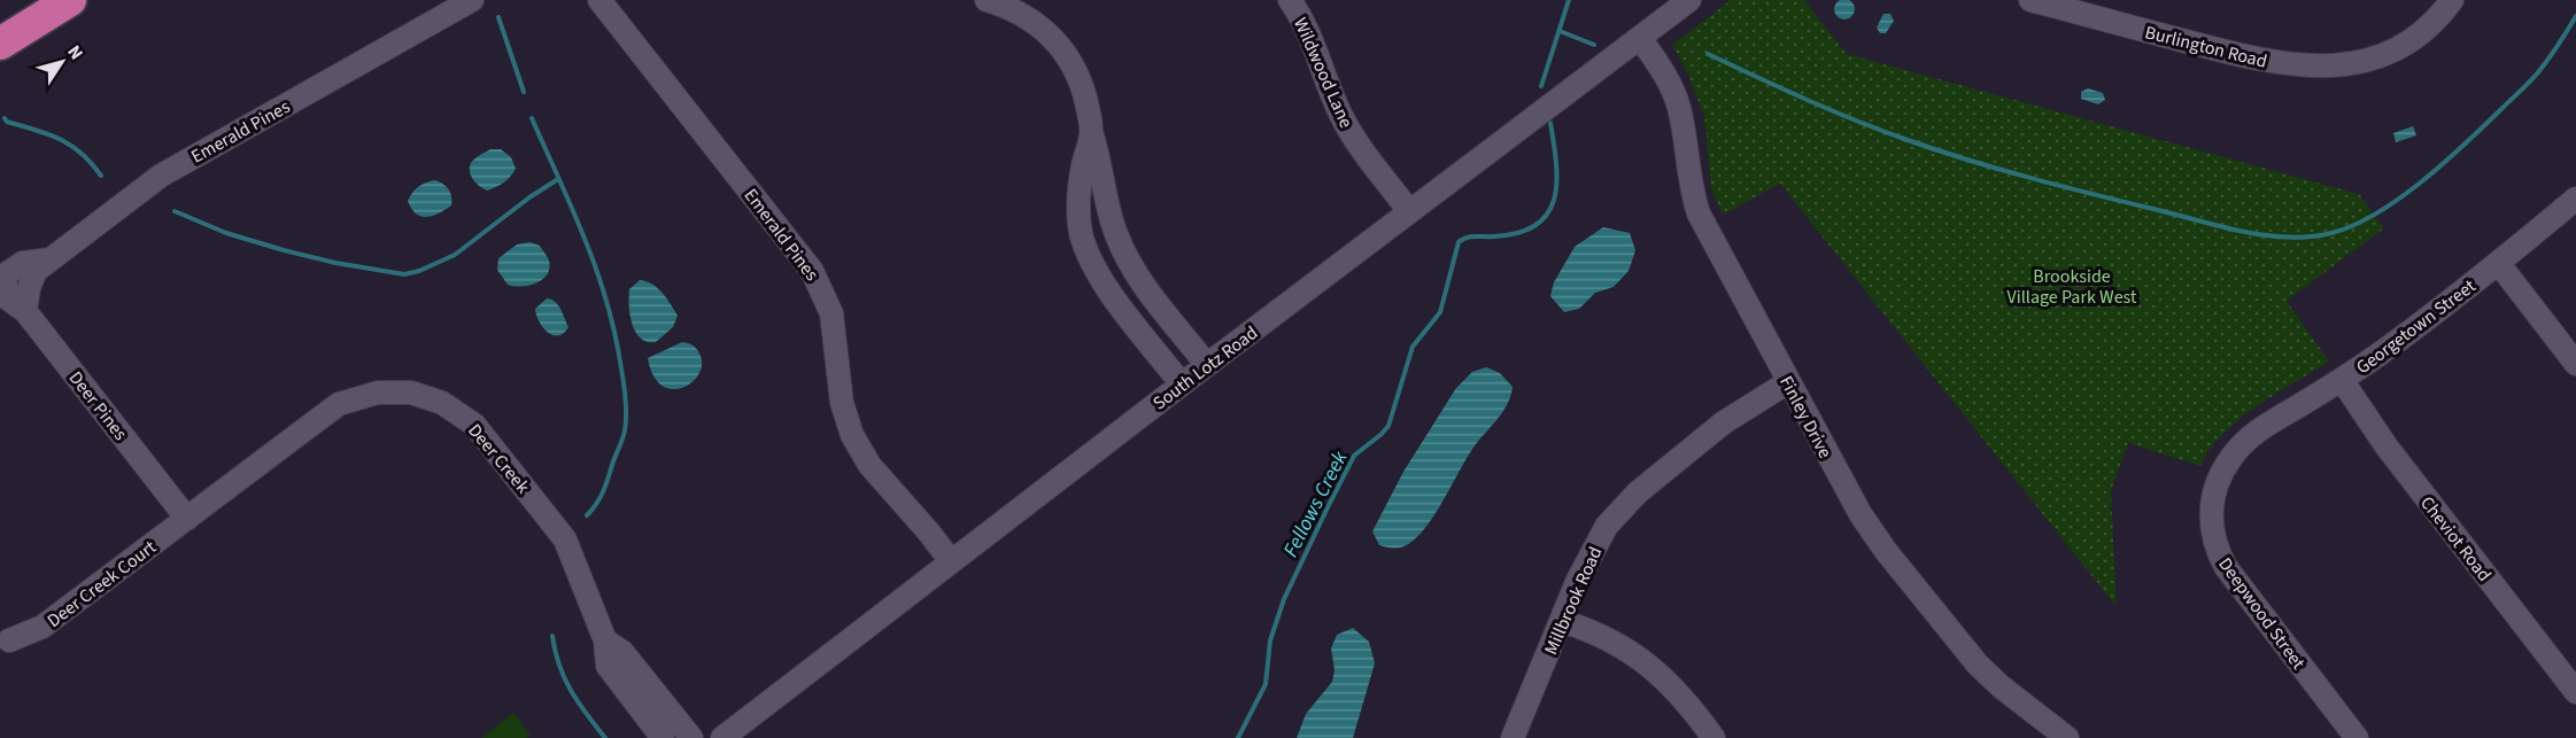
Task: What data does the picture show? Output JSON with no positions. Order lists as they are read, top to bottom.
{
  "streets": {
    "street": [
      "Burlington Road",
      "Wildwood Lane",
      "Emerald Pines",
      "Georgetown Street",
      "South Lotz Road",
      "Deer Pines",
      "Finley Drive",
      "Deer Creek",
      "Cheviot Road",
      "Deer Creek Court",
      "Millbrook Road",
      "Deepwood Street"
    ]
  },
  "crossings": [
    ["Wildwood Lane", "South Lotz Road"],
    ["Emerald Pines", "South Lotz Road"],
    ["Emerald Pines", "Deer Pines"],
    ["Georgetown Street", "Cheviot Road"],
    ["Georgetown Street", "Deepwood Street"],
    ["South Lotz Road", "Finley Drive"],
    ["Deer Pines", "Deer Creek"],
    ["Deer Pines", "Deer Creek Court"],
    ["Finley Drive", "Millbrook Road"],
    ["Deer Creek", "Deer Creek Court"]
  ],
  "water": ["Fellows Creek"],
  "parks": ["Brookside Village Park West"],
  "north": "top right"
}
